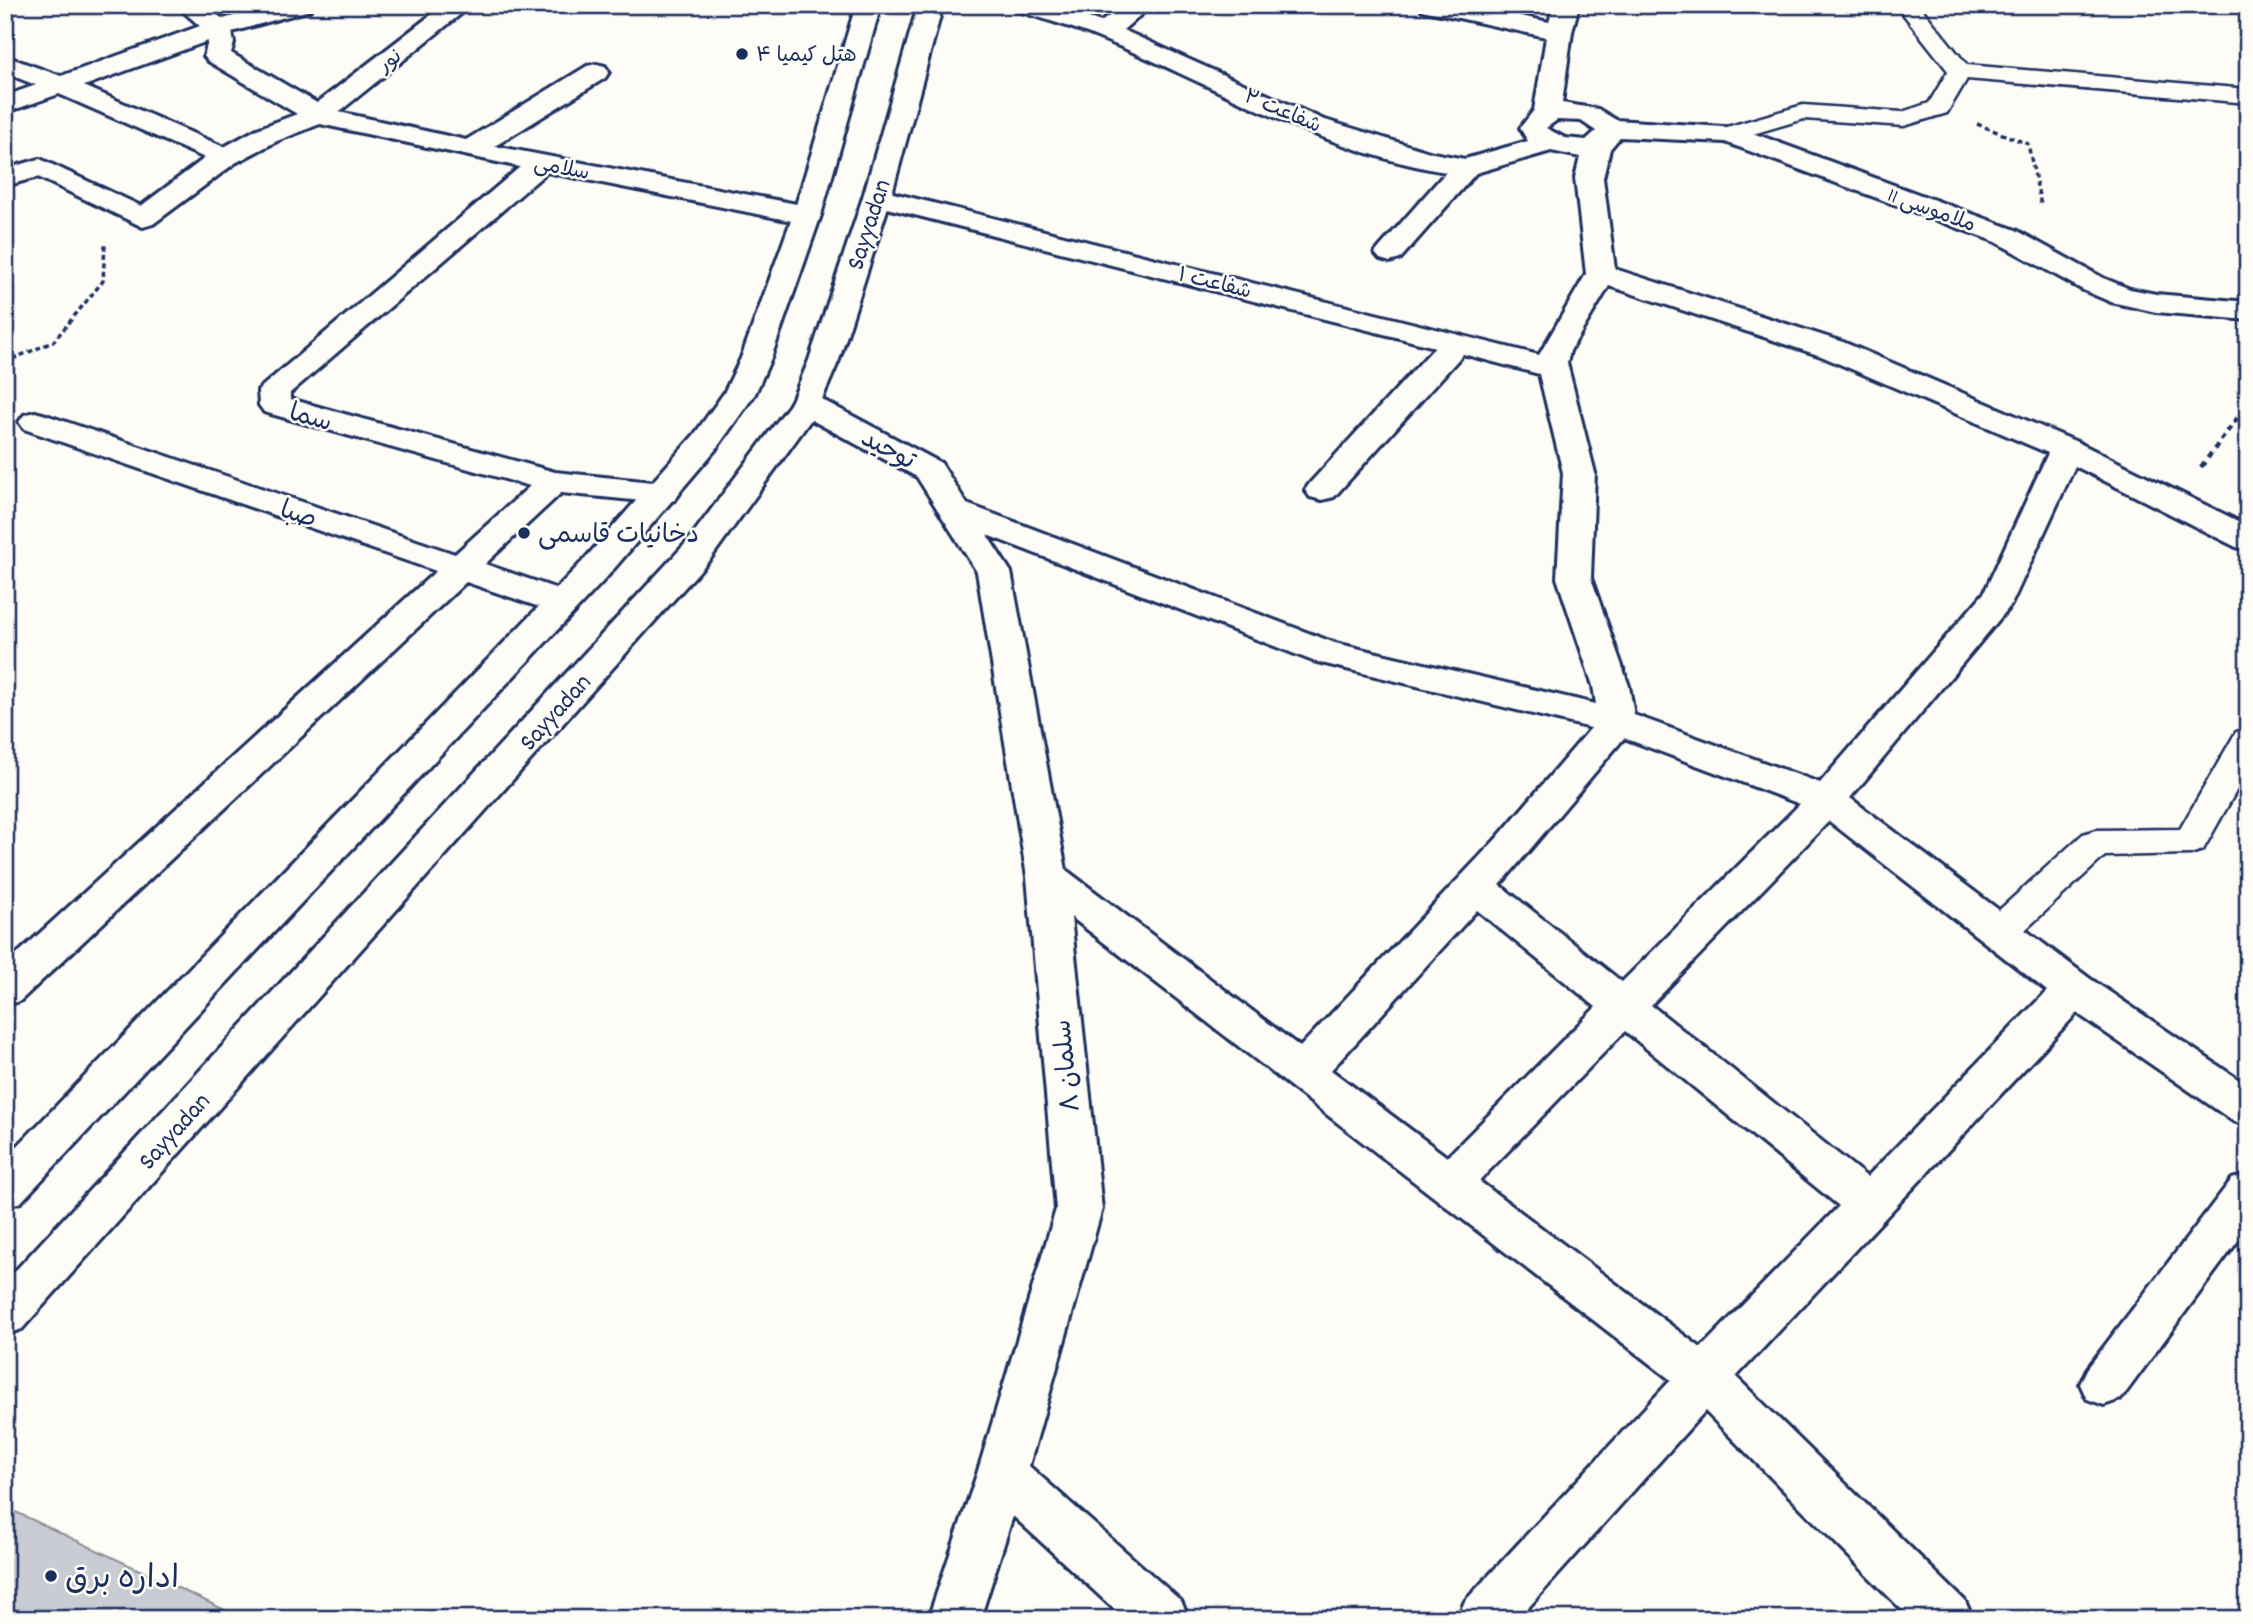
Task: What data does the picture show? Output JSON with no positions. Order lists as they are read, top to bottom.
{
  "streets": {
    "street": [
      "نور",
      "شفاعت ۲",
      "سلامی",
      "ملاموسی 11",
      "Sayyadan",
      "شفاعت ۱",
      "سما",
      "توحید",
      "صبا",
      "سلمان ۸"
    ]
  },
  "crossings": [
    ["نور", "سلامی"],
    ["شفاعت ۲", "ملاموسی 11"],
    ["سلامی", "سما"],
    ["Sayyadan", "شفاعت ۱"],
    ["Sayyadan", "توحید"],
    ["توحید", "سلمان ۸"]
  ],
  "places": ["هتل کیمیا ۴", "دخانیات قاسمی", "اداره برق"]
}
